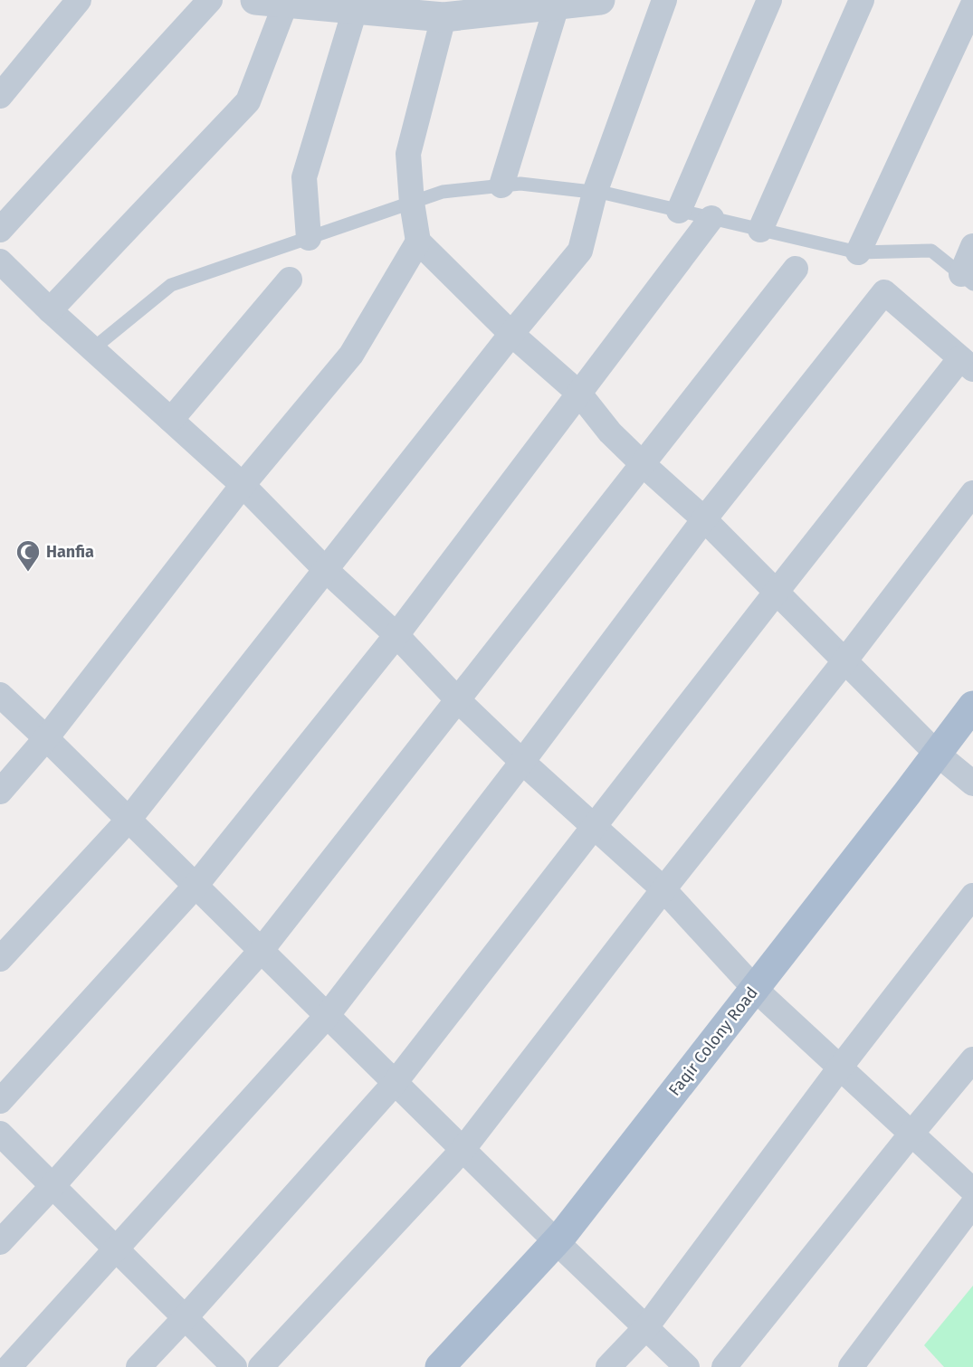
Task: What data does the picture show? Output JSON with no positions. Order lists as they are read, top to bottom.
{
  "streets": {
    "main road": ["Faqir Colony Road"]
  },
  "places": {
    "mosque": ["Hanfia"]
  }
}
